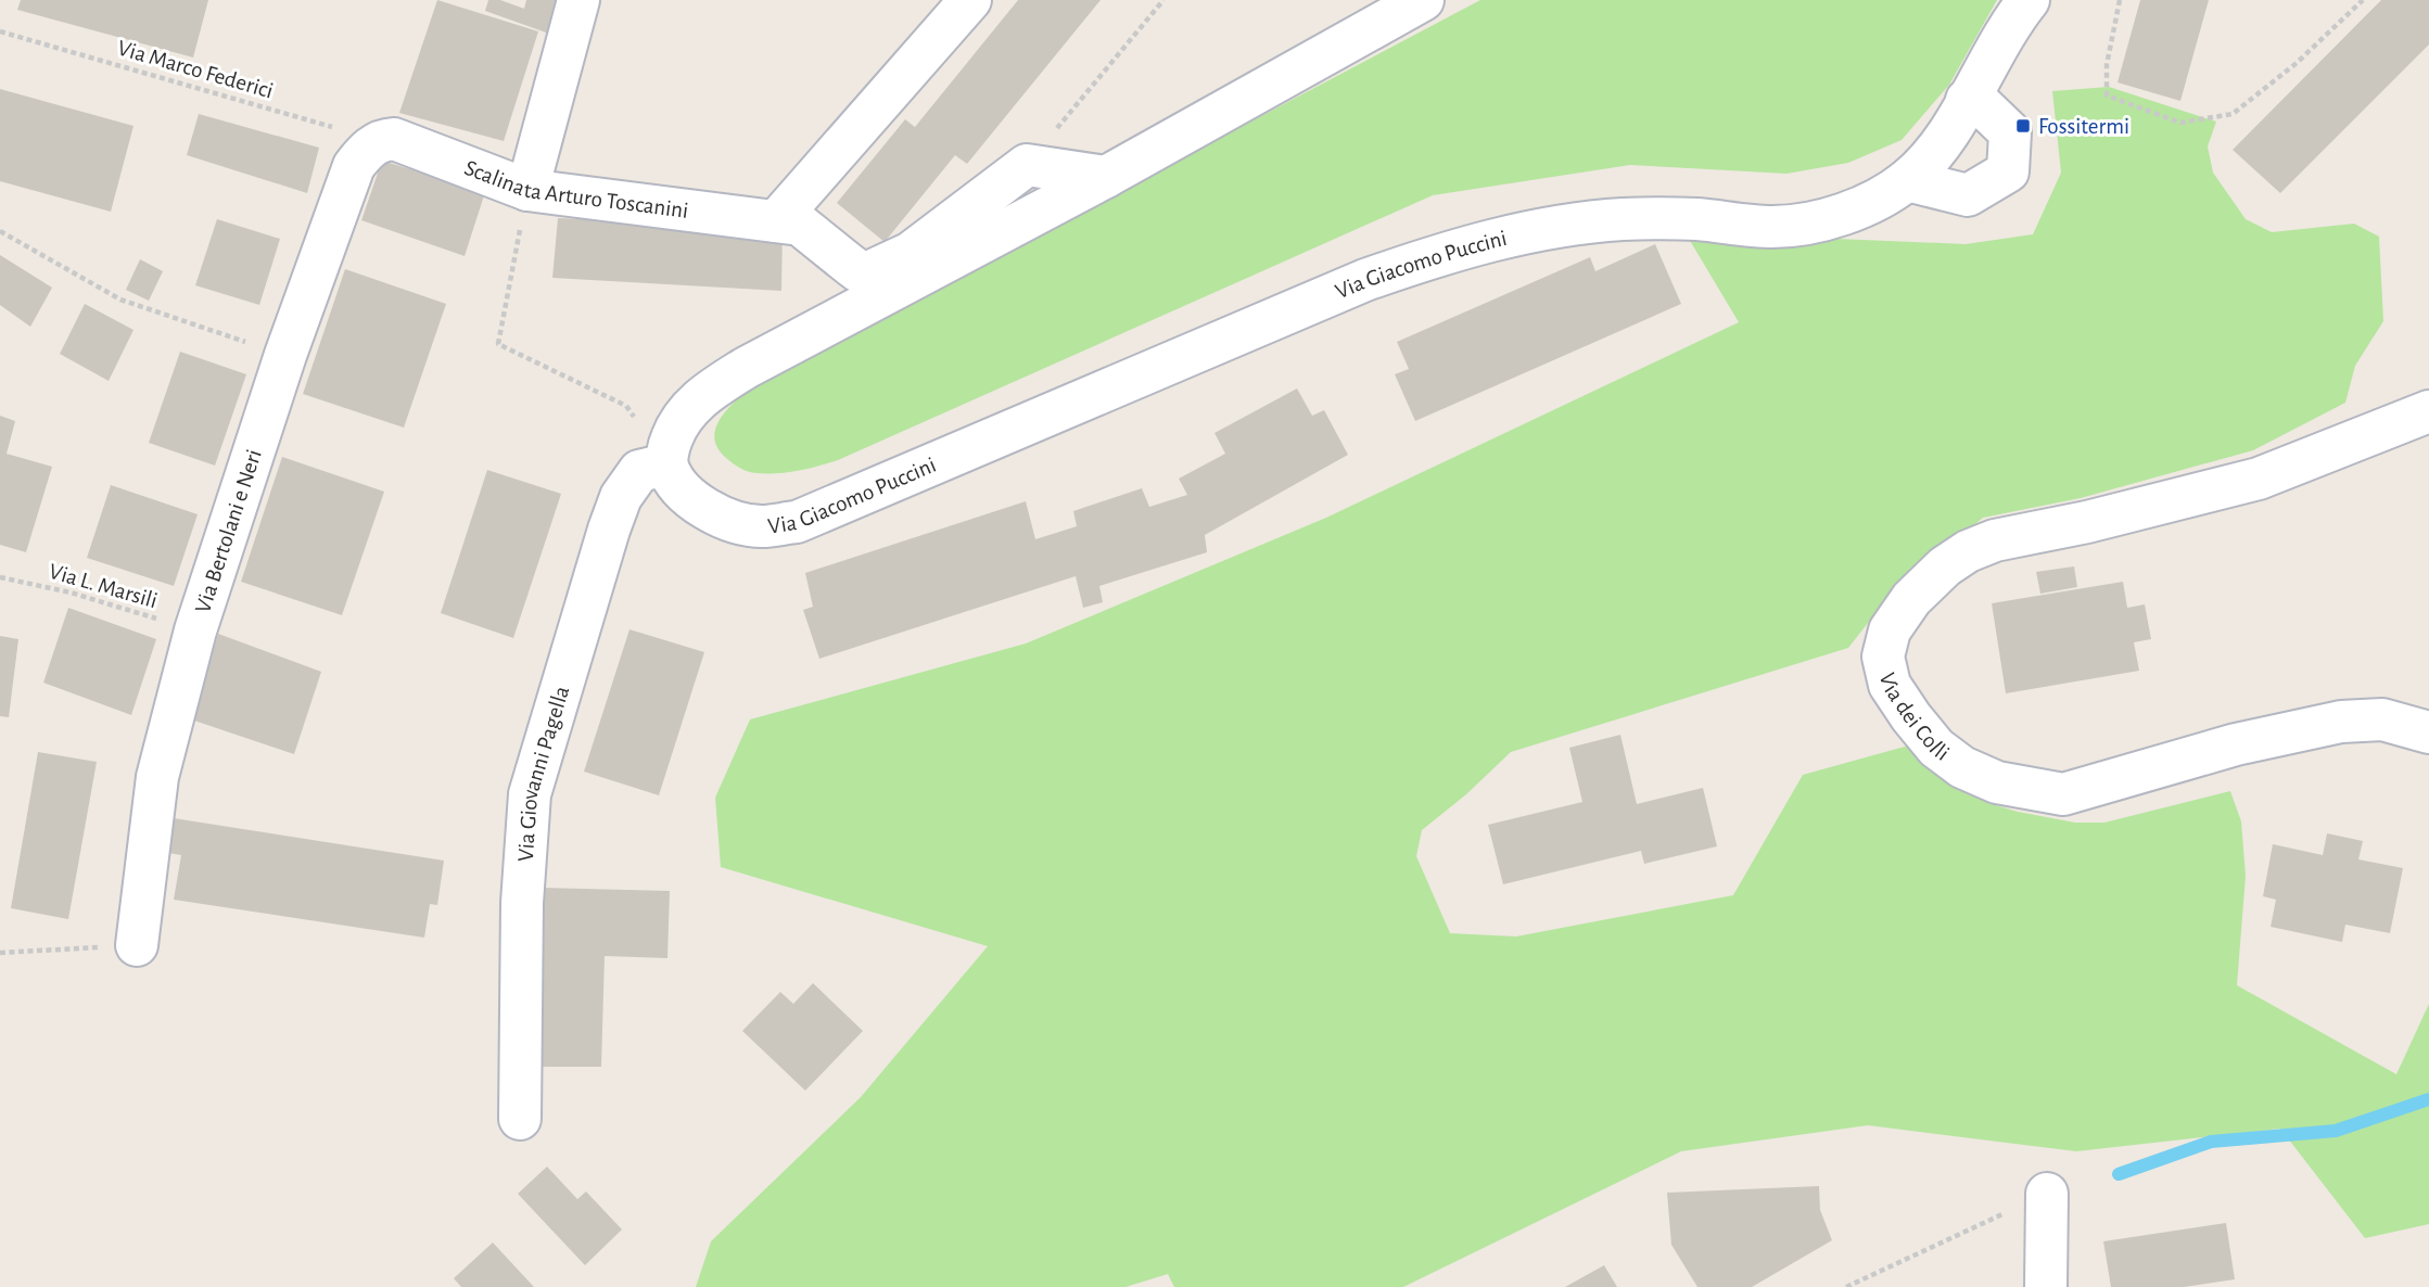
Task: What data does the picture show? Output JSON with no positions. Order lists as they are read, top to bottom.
{
  "streets": {
    "street": [
      "Scalinata Arturo Toscanini",
      "Via Giacomo Puccini",
      "Via Bertolani e Neri",
      "Via dei Colli",
      "Via Giovanni Pagella"
    ],
    "path": ["Via Marco Federici", "Via L. Marsili"]
  },
  "crossings": [
    ["Via Marco Federici", "Scalinata Arturo Toscanini"],
    ["Via Marco Federici", "Via Bertolani e Neri"],
    ["Scalinata Arturo Toscanini", "Via Bertolani e Neri"],
    ["Via Giacomo Puccini", "Via Giovanni Pagella"],
    ["Via Bertolani e Neri", "Via L. Marsili"]
  ],
  "places": {
    "transit": ["Fossitermi"]
  }
}
